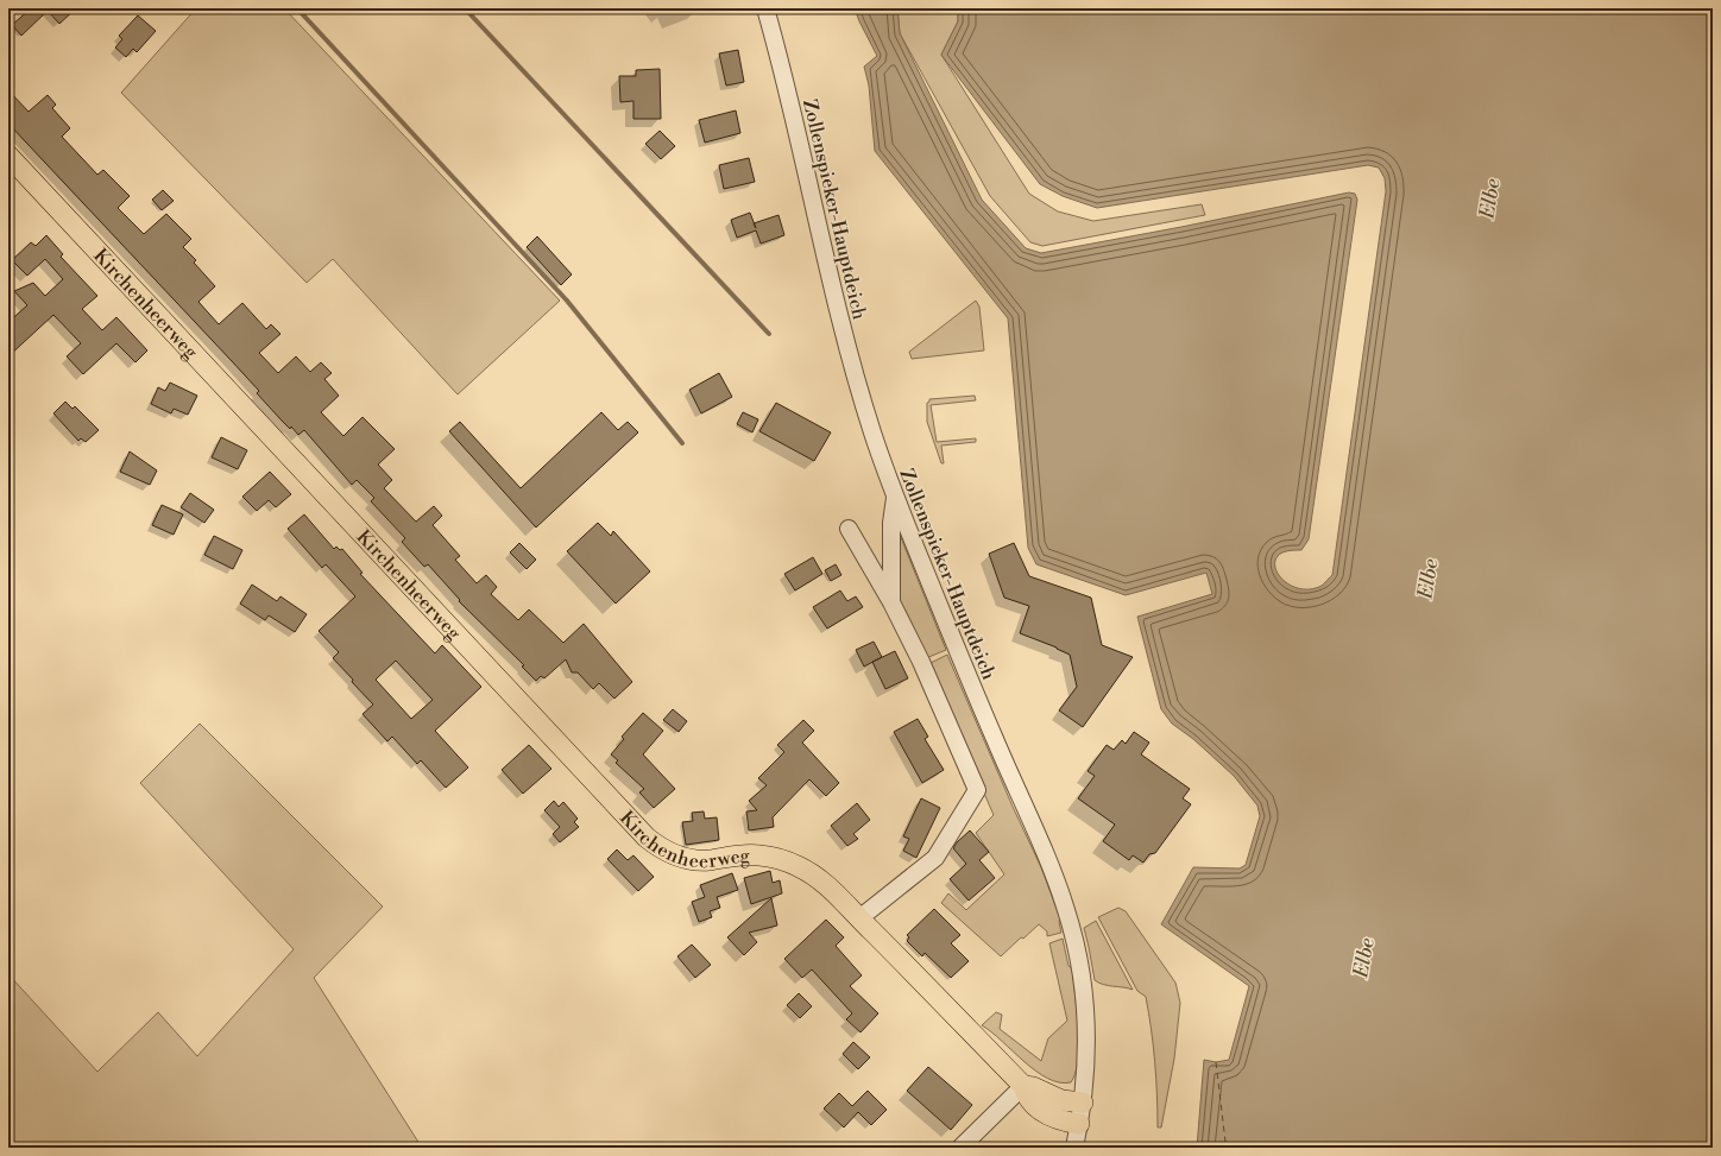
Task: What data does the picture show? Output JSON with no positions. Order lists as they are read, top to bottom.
{
  "streets": {
    "main road": ["Kirchenheerweg"],
    "street": ["Zollenspieker-Hauptdeich"]
  },
  "crossings": [
    ["Zollenspieker-Hauptdeich", "Kirchenheerweg"]
  ],
  "water": ["Elbe"]
}
